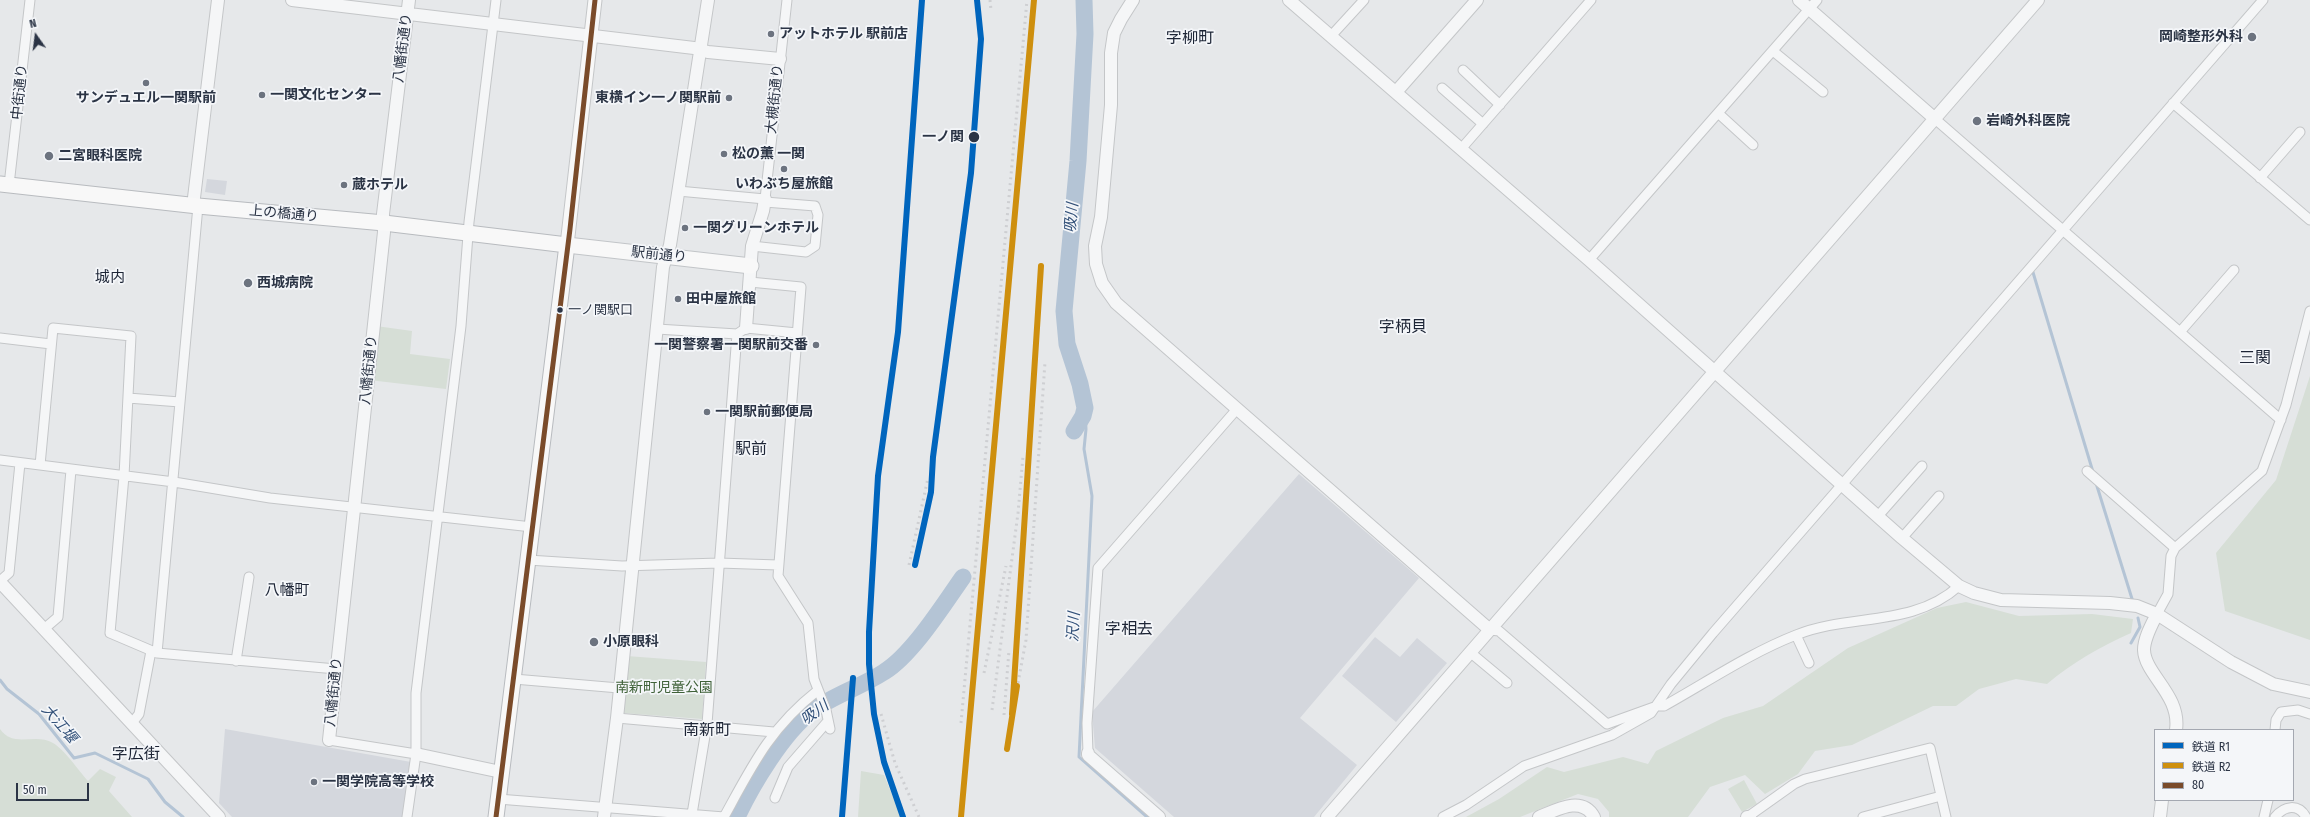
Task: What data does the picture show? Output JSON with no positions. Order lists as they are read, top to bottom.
{
  "streets": {
    "main road": ["上の橋通り", "駅前通り"],
    "street": ["八幡街通り", "中街通り", "大槻街通り"]
  },
  "crossings": [
    ["八幡街通り", "上の橋通り"],
    ["中街通り", "上の橋通り"],
    ["上の橋通り", "駅前通り"]
  ],
  "districts": [
    "字柳町",
    "城内",
    "字柄貝",
    "三関",
    "駅前",
    "八幡町",
    "字相去",
    "南新町",
    "字広街"
  ],
  "water": ["吸川", "沢川", "大江堰"],
  "parks": ["南新町児童公園"],
  "places": [
    "アットホテル 駅前店",
    "岡崎整形外科",
    "サンデュエル一関駅前",
    "一関文化センター",
    "東横イン一ノ関駅前",
    "岩崎外科医院",
    "一ノ関",
    "松の薫 一関",
    "二宮眼科医院",
    "いわぶち屋旅館",
    "蔵ホテル",
    "一関グリーンホテル",
    "西城病院",
    "田中屋旅館",
    "一ノ関駅口",
    "一関警察署一関駅前交番",
    "一関駅前郵便局",
    "小原眼科",
    "一関学院高等学校"
  ],
  "lines": ["rail line R1", "rail line R2", "transit line 80"],
  "legend": ["鉄道 R1", "鉄道 R2", "80"],
  "scale_bar": "50 m",
  "north": "top"
}
